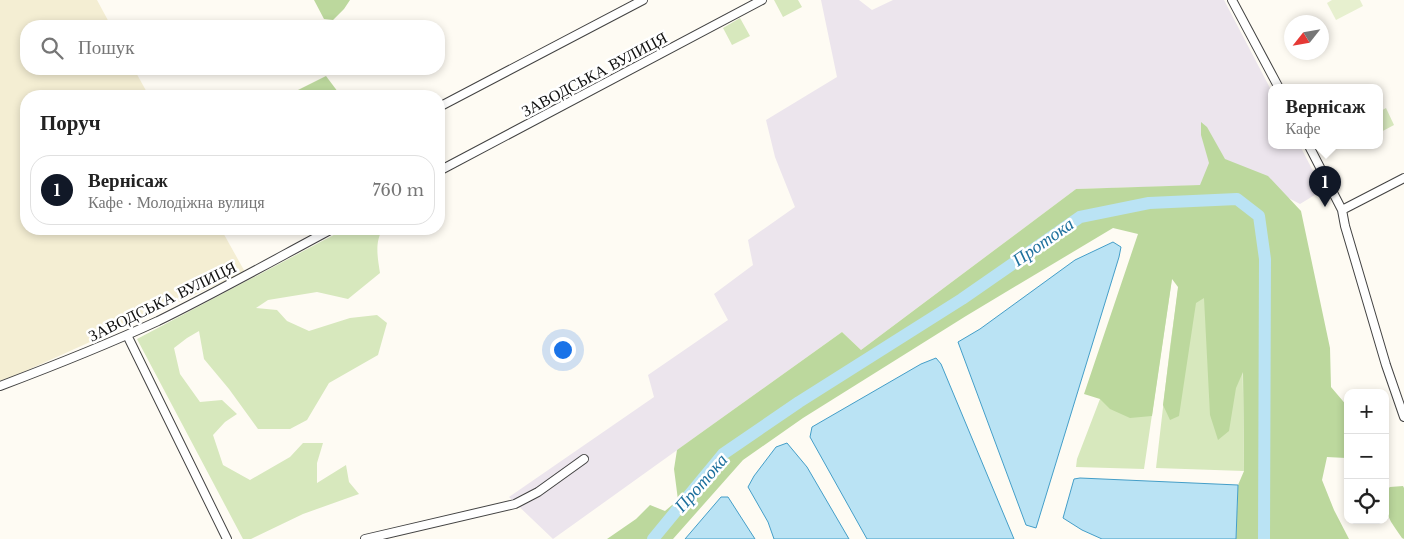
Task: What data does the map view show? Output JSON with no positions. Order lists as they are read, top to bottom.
{
  "streets": {
    "street": ["ЗАВОДСЬКА ВУЛИЦЯ"]
  },
  "water": ["Протока"],
  "north": "bottom left",
  "page": {
    "search": "Пошук",
    "popup": ["Вернісаж", "Кафе"],
    "heading": "Поруч",
    "list": [
      {
        "mark": "1",
        "name": "Вернісаж",
        "note": "Кафе · Молодіжна вулиця",
        "value": "760 m"
      }
    ],
    "pins": "1",
    "map_buttons": ["+", "−"]
  }
}
